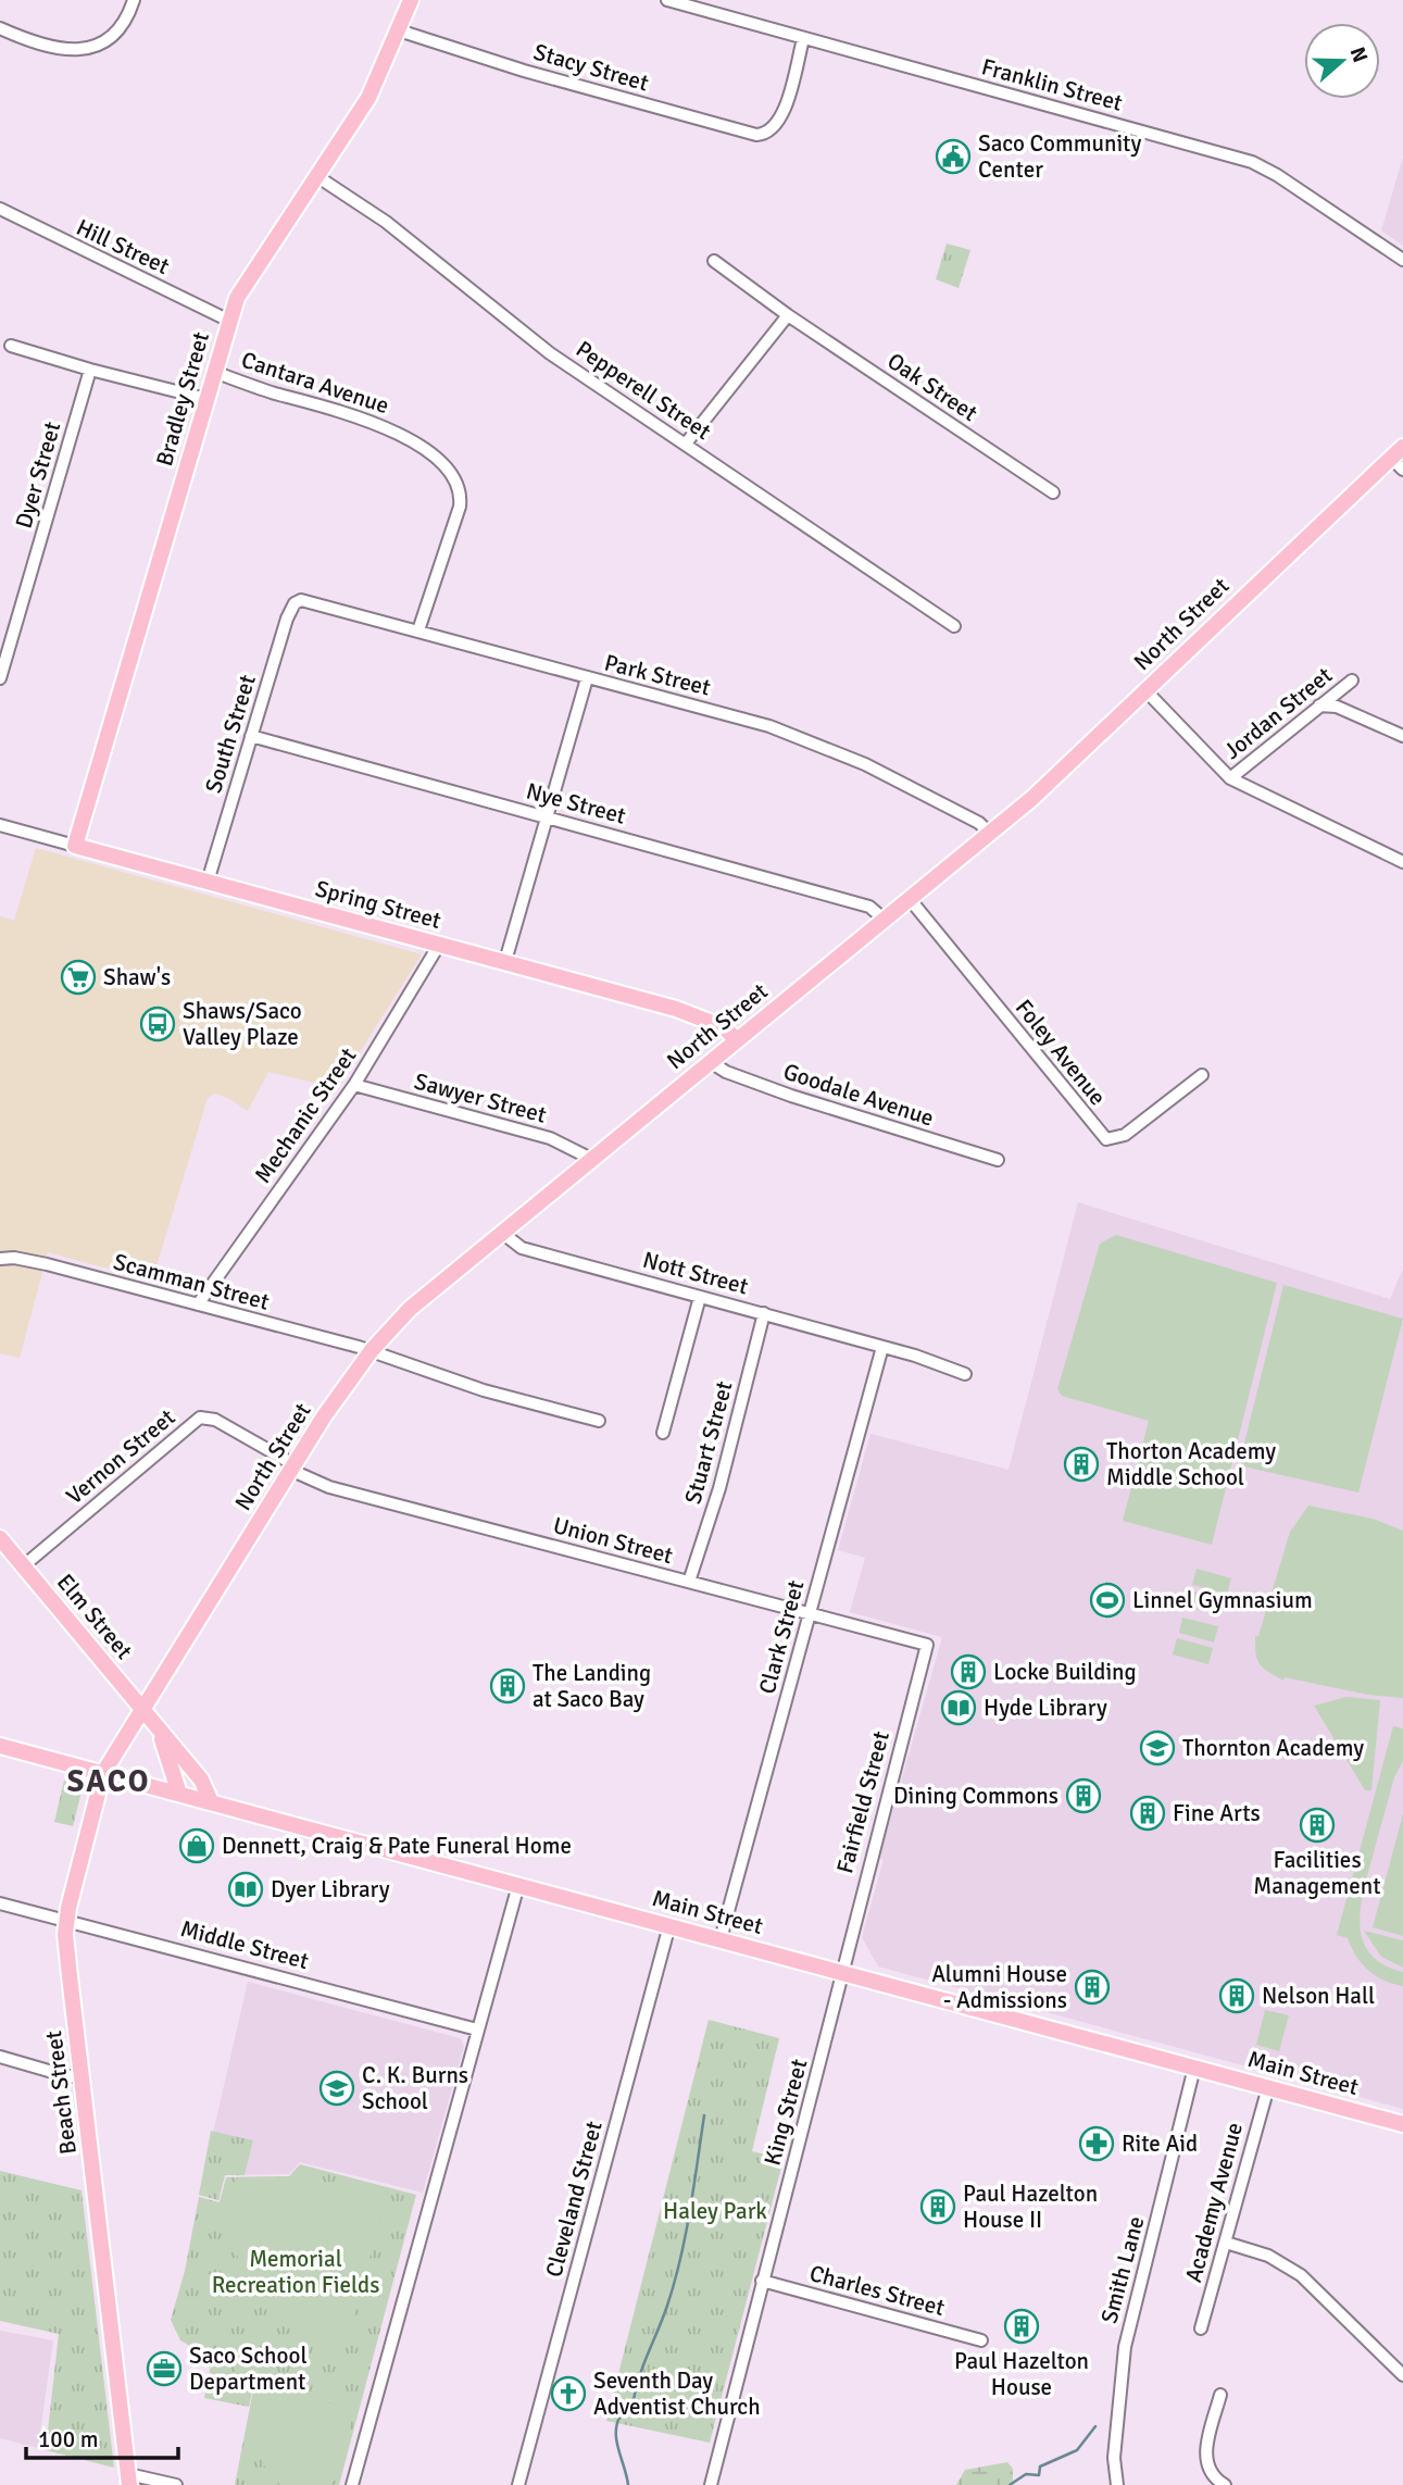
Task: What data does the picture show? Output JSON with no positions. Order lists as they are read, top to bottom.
{
  "streets": {
    "main road": [
      "Bradley Street",
      "North Street",
      "Spring Street",
      "Elm Street",
      "Main Street",
      "Beach Street"
    ],
    "street": [
      "Stacy Street",
      "Franklin Street",
      "Hill Street",
      "Cantara Avenue",
      "Oak Street",
      "Pepperell Street",
      "Dyer Street",
      "Park Street",
      "Jordan Street",
      "South Street",
      "Nye Street",
      "Foley Avenue",
      "Goodale Avenue",
      "Sawyer Street",
      "Mechanic Street",
      "Nott Street",
      "Scamman Street",
      "Stuart Street",
      "Vernon Street",
      "Union Street",
      "Clark Street",
      "Fairfield Street",
      "Middle Street",
      "King Street",
      "Cleveland Street",
      "Academy Avenue",
      "Smith Lane",
      "Charles Street"
    ]
  },
  "crossings": [
    ["Stacy Street", "Franklin Street"],
    ["Stacy Street", "Bradley Street"],
    ["Hill Street", "Bradley Street"],
    ["Cantara Avenue", "Bradley Street"],
    ["Cantara Avenue", "Park Street"],
    ["Pepperell Street", "Bradley Street"],
    ["Bradley Street", "Spring Street"],
    ["North Street", "Park Street"],
    ["North Street", "Nye Street"],
    ["North Street", "Spring Street"],
    ["North Street", "Foley Avenue"],
    ["North Street", "Goodale Avenue"],
    ["North Street", "Sawyer Street"],
    ["North Street", "Nott Street"],
    ["North Street", "Scamman Street"],
    ["North Street", "Vernon Street"],
    ["North Street", "Union Street"],
    ["North Street", "Elm Street"],
    ["North Street", "Beach Street"],
    ["Park Street", "South Street"],
    ["South Street", "Nye Street"],
    ["South Street", "Spring Street"],
    ["Spring Street", "Mechanic Street"],
    ["Sawyer Street", "Mechanic Street"],
    ["Mechanic Street", "Scamman Street"],
    ["Nott Street", "Stuart Street"],
    ["Nott Street", "Clark Street"],
    ["Stuart Street", "Union Street"],
    ["Vernon Street", "Union Street"],
    ["Vernon Street", "Elm Street"],
    ["Union Street", "Clark Street"],
    ["Union Street", "Fairfield Street"],
    ["Elm Street", "Main Street"],
    ["Elm Street", "Beach Street"],
    ["Clark Street", "Main Street"],
    ["Fairfield Street", "Main Street"],
    ["Fairfield Street", "King Street"],
    ["Main Street", "Beach Street"],
    ["Main Street", "King Street"],
    ["Main Street", "Cleveland Street"],
    ["Main Street", "Academy Avenue"],
    ["Main Street", "Smith Lane"],
    ["Middle Street", "Beach Street"],
    ["King Street", "Charles Street"]
  ],
  "districts": ["SACO"],
  "parks": ["Haley Park", "Memorial Recreation Fields"],
  "places": {
    "public building": ["Saco Community Center"],
    "supermarket": ["Shaw's"],
    "bus stop": ["Shaws/Saco Valley Plaze"],
    "building": [
      "Thorton Academy Middle School",
      "Locke Building",
      "The Landing at Saco Bay",
      "Dining Commons",
      "Fine Arts",
      "Facilities Management",
      "Alumni House - Admissions",
      "Nelson Hall",
      "Paul Hazelton House II",
      "Paul Hazelton House"
    ],
    "sports": ["Linnel Gymnasium"],
    "library": ["Hyde Library", "Dyer Library"],
    "school or university": ["Thornton Academy", "C. K. Burns School"],
    "shop": ["Dennett, Craig & Pate Funeral Home"],
    "pharmacy": ["Rite Aid"],
    "office": ["Saco School Department"],
    "church": ["Seventh Day Adventist Church"]
  },
  "scale_bar": "100 m",
  "north": "right"
}
